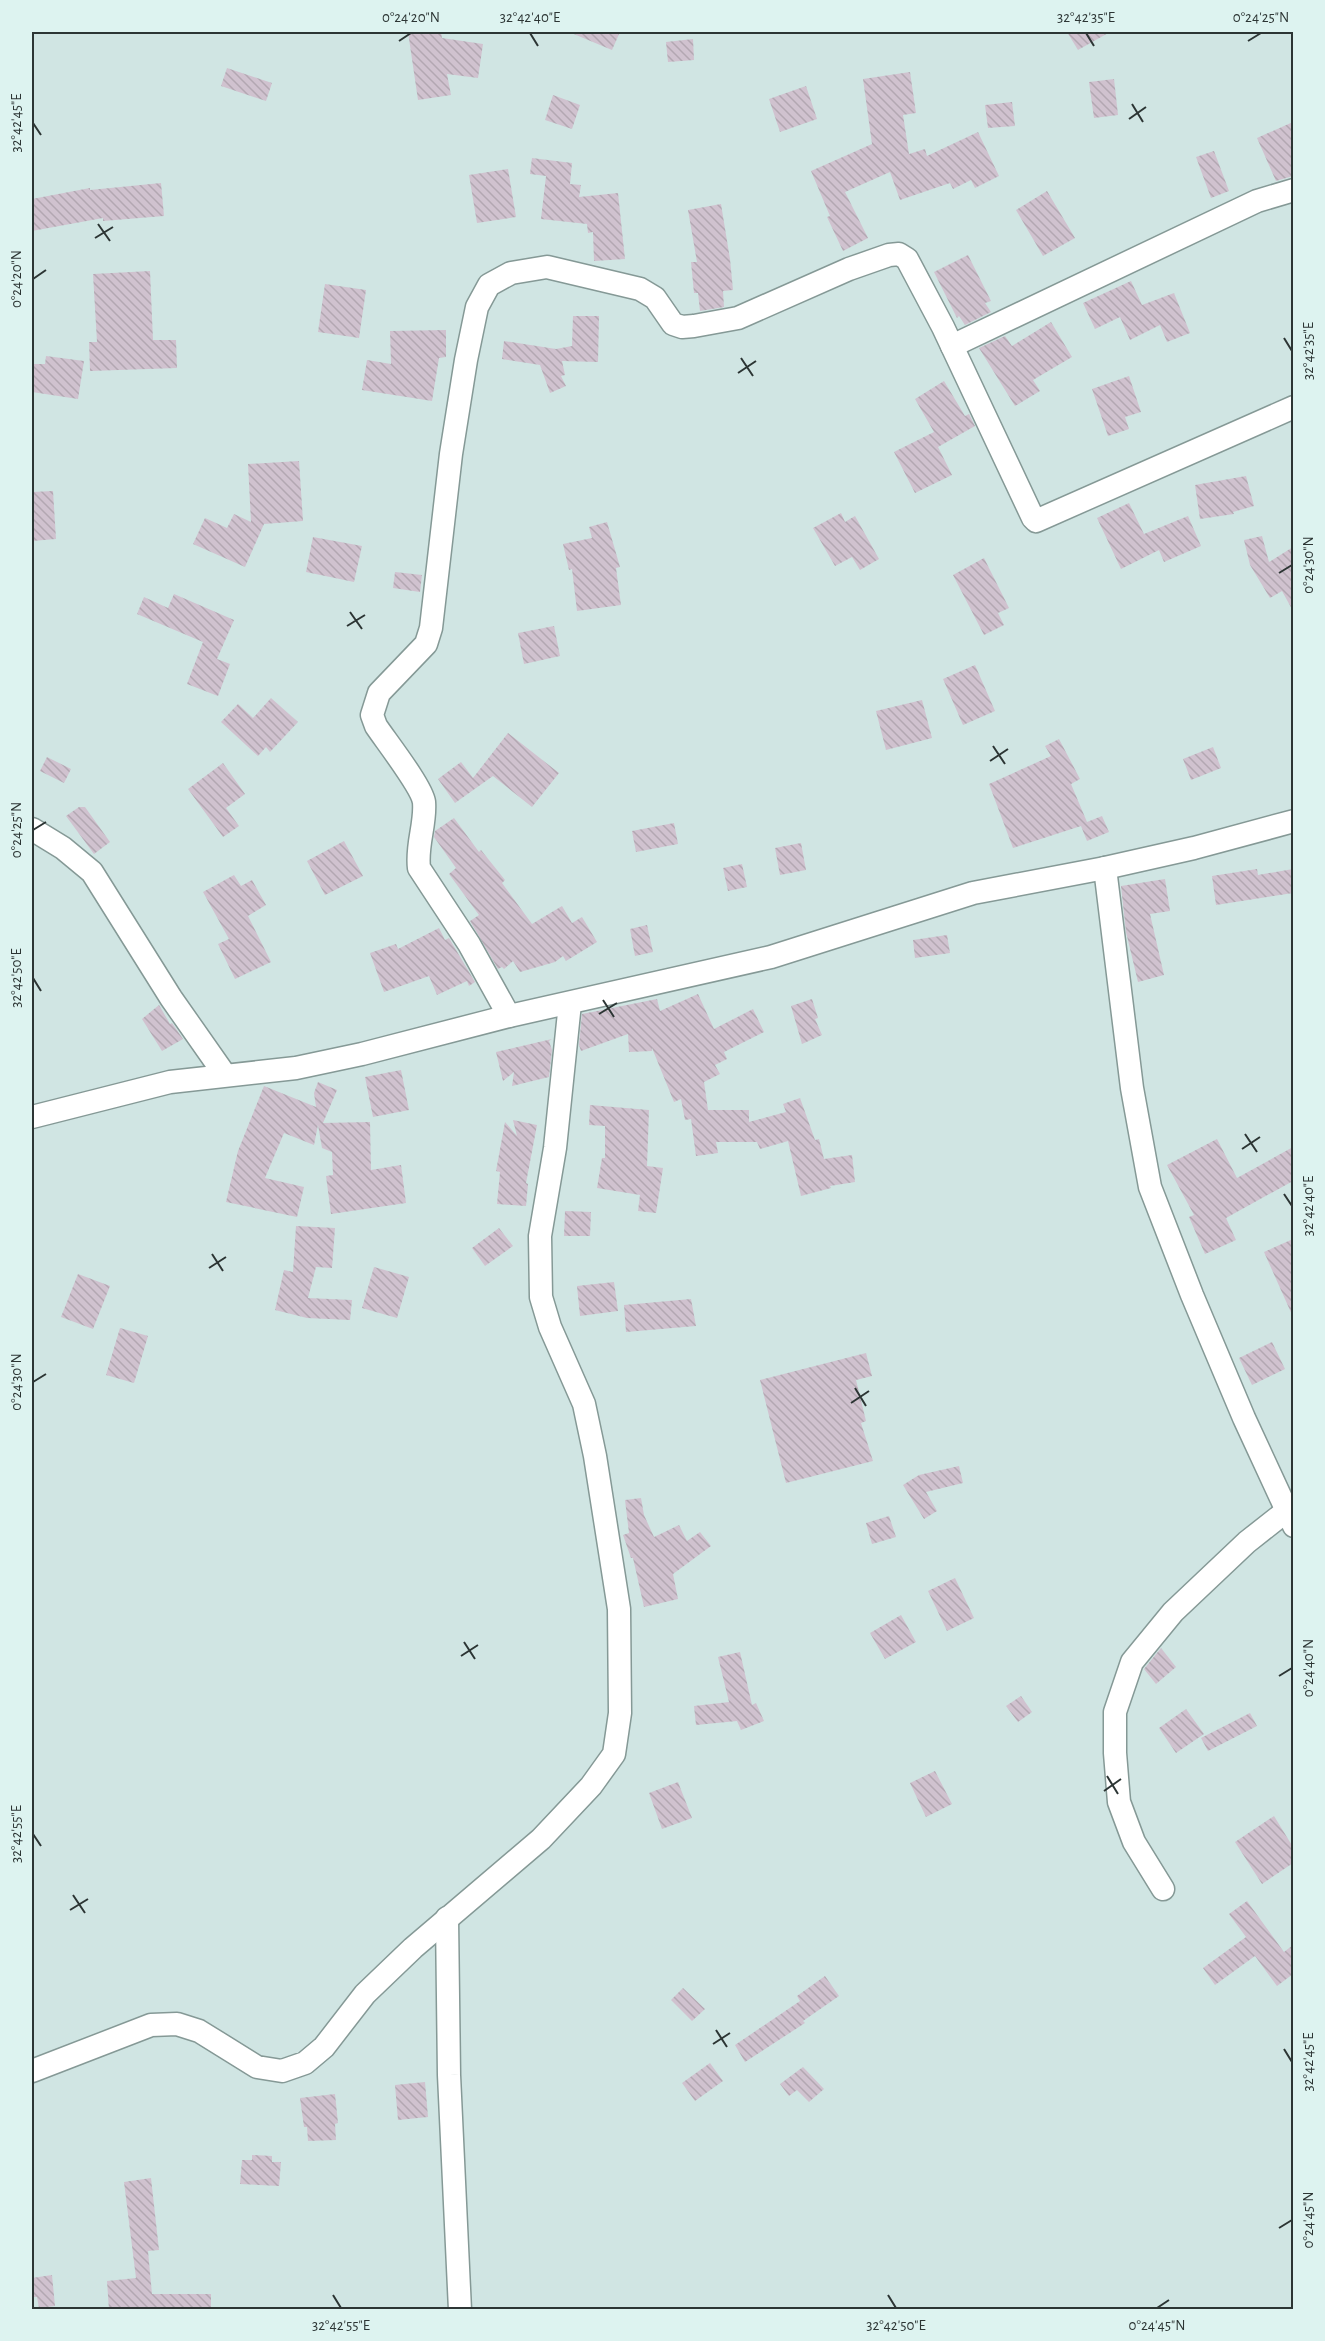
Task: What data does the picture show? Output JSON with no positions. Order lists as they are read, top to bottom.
{
  "coordinates": [
    "0°24'20\"N",
    "32°42'40\"E",
    "32°42'35\"E",
    "0°24'25\"N",
    "32°42'45\"E",
    "0°24'30\"N",
    "32°42'50\"E",
    "0°24'40\"N",
    "32°42'55\"E",
    "0°24'45\"N"
  ]
}
